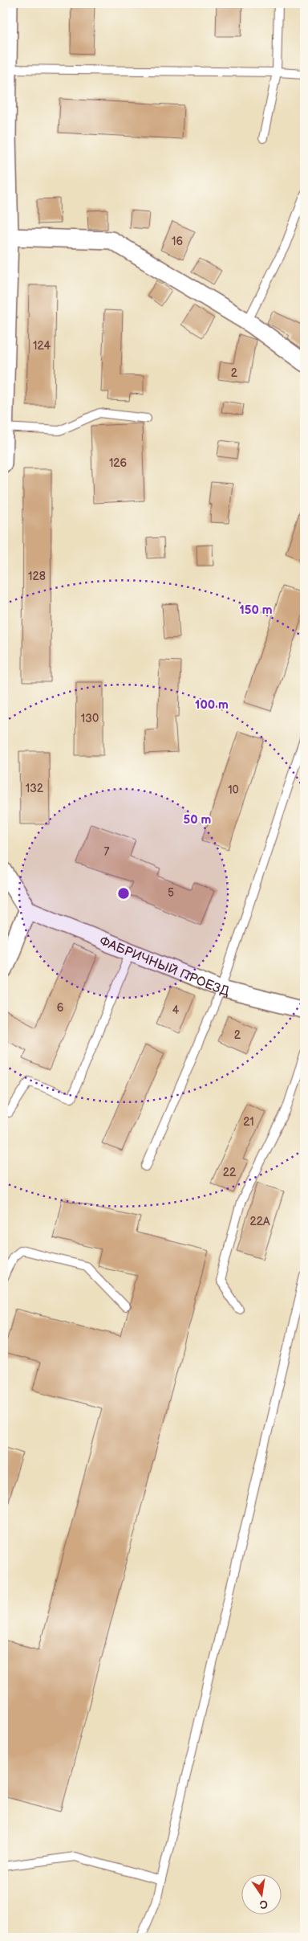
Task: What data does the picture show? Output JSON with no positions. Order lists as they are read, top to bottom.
{
  "streets": {
    "street": ["ФАБРИЧНЫЙ ПРОЕЗД"]
  },
  "house_numbers": [
    "16",
    "124",
    "2",
    "126",
    "128",
    "130",
    "132",
    "10",
    "7",
    "5",
    "6",
    "4",
    "2",
    "21",
    "22",
    "22А"
  ],
  "north": "bottom",
  "rings": ["150 m", "100 m", "50 m"]
}
